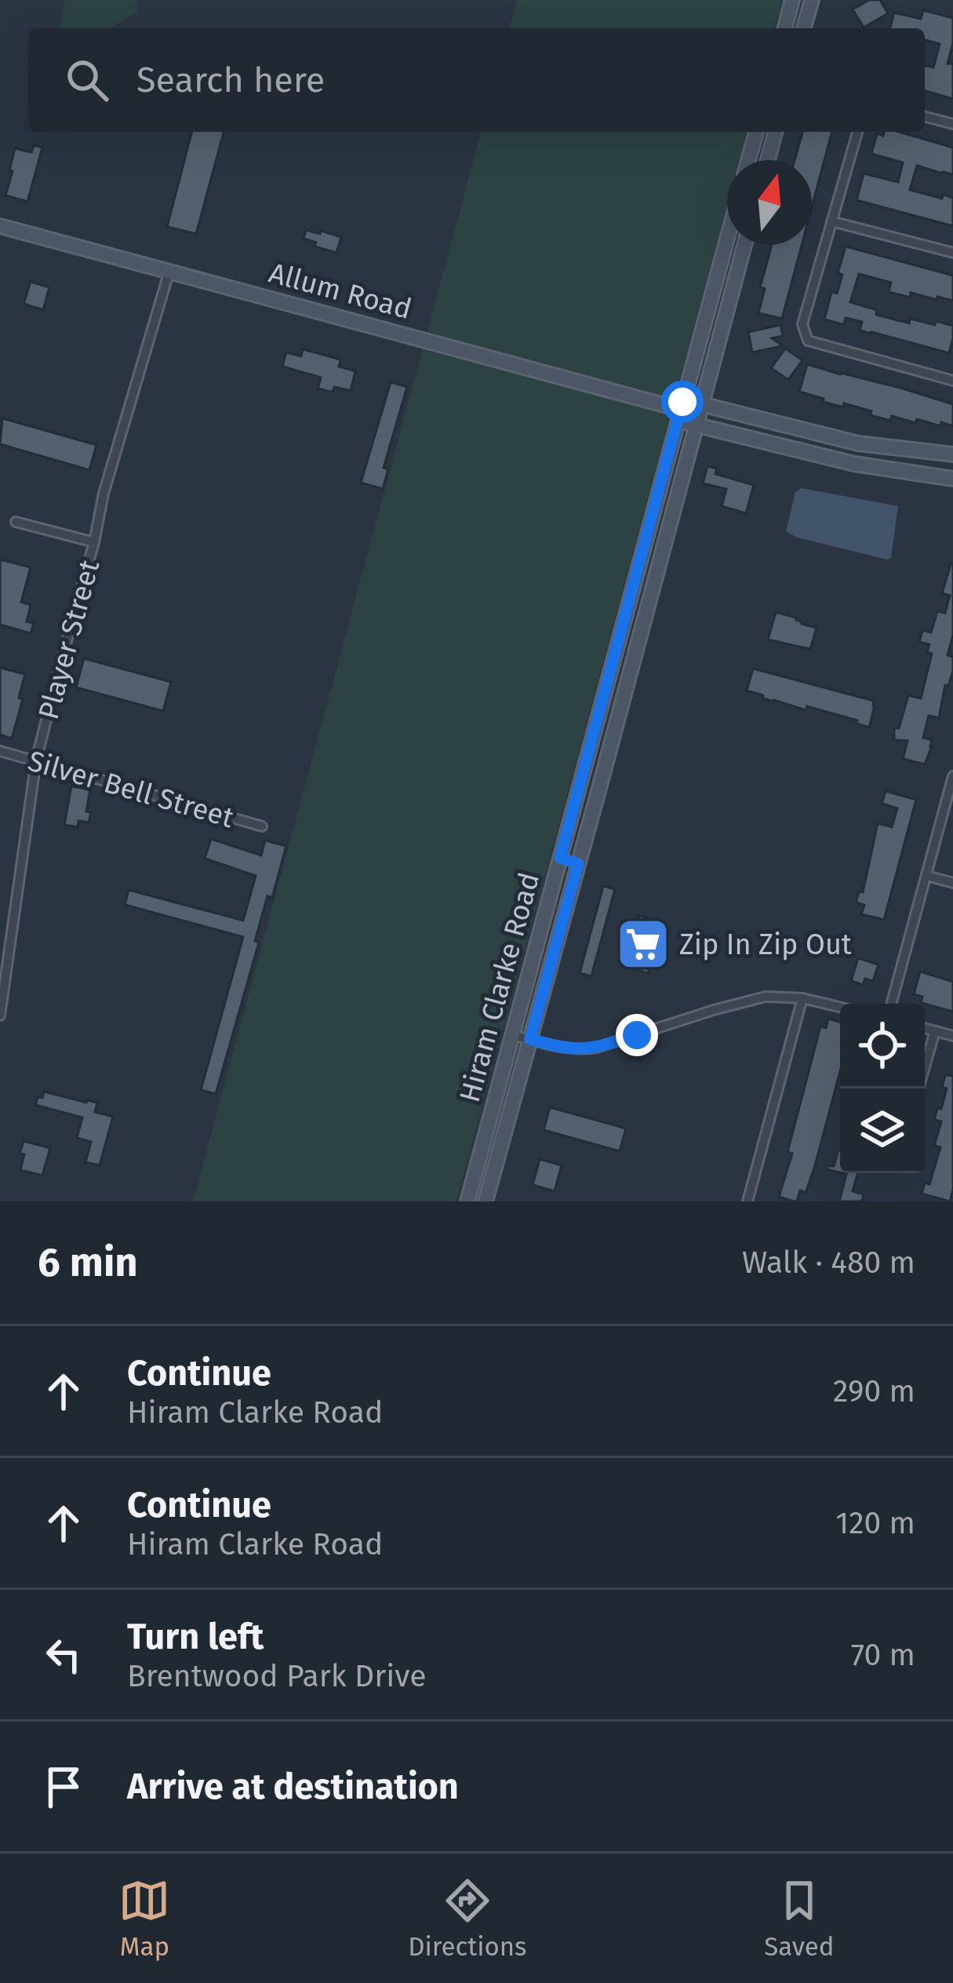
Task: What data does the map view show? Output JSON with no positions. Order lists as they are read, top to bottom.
{
  "streets": {
    "main road": ["Allum Road", "Hiram Clarke Road"],
    "street": ["Player Street", "Silver Bell Street"]
  },
  "crossings": [
    ["Allum Road", "Player Street"],
    ["Allum Road", "Hiram Clarke Road"],
    ["Player Street", "Silver Bell Street"]
  ],
  "places": {
    "supermarket": ["Zip In Zip Out"]
  },
  "north": "top",
  "page": {
    "search": "Search here",
    "heading": ["6 min", "Walk · 480 m"],
    "list": [
      ["Continue", "Hiram Clarke Road", "290 m"],
      ["Continue", "Hiram Clarke Road", "120 m"],
      ["Turn left", "Brentwood Park Drive", "70 m"],
      "Arrive at destination"
    ],
    "nav": ["Map", "Directions", "Saved"]
  }
}
